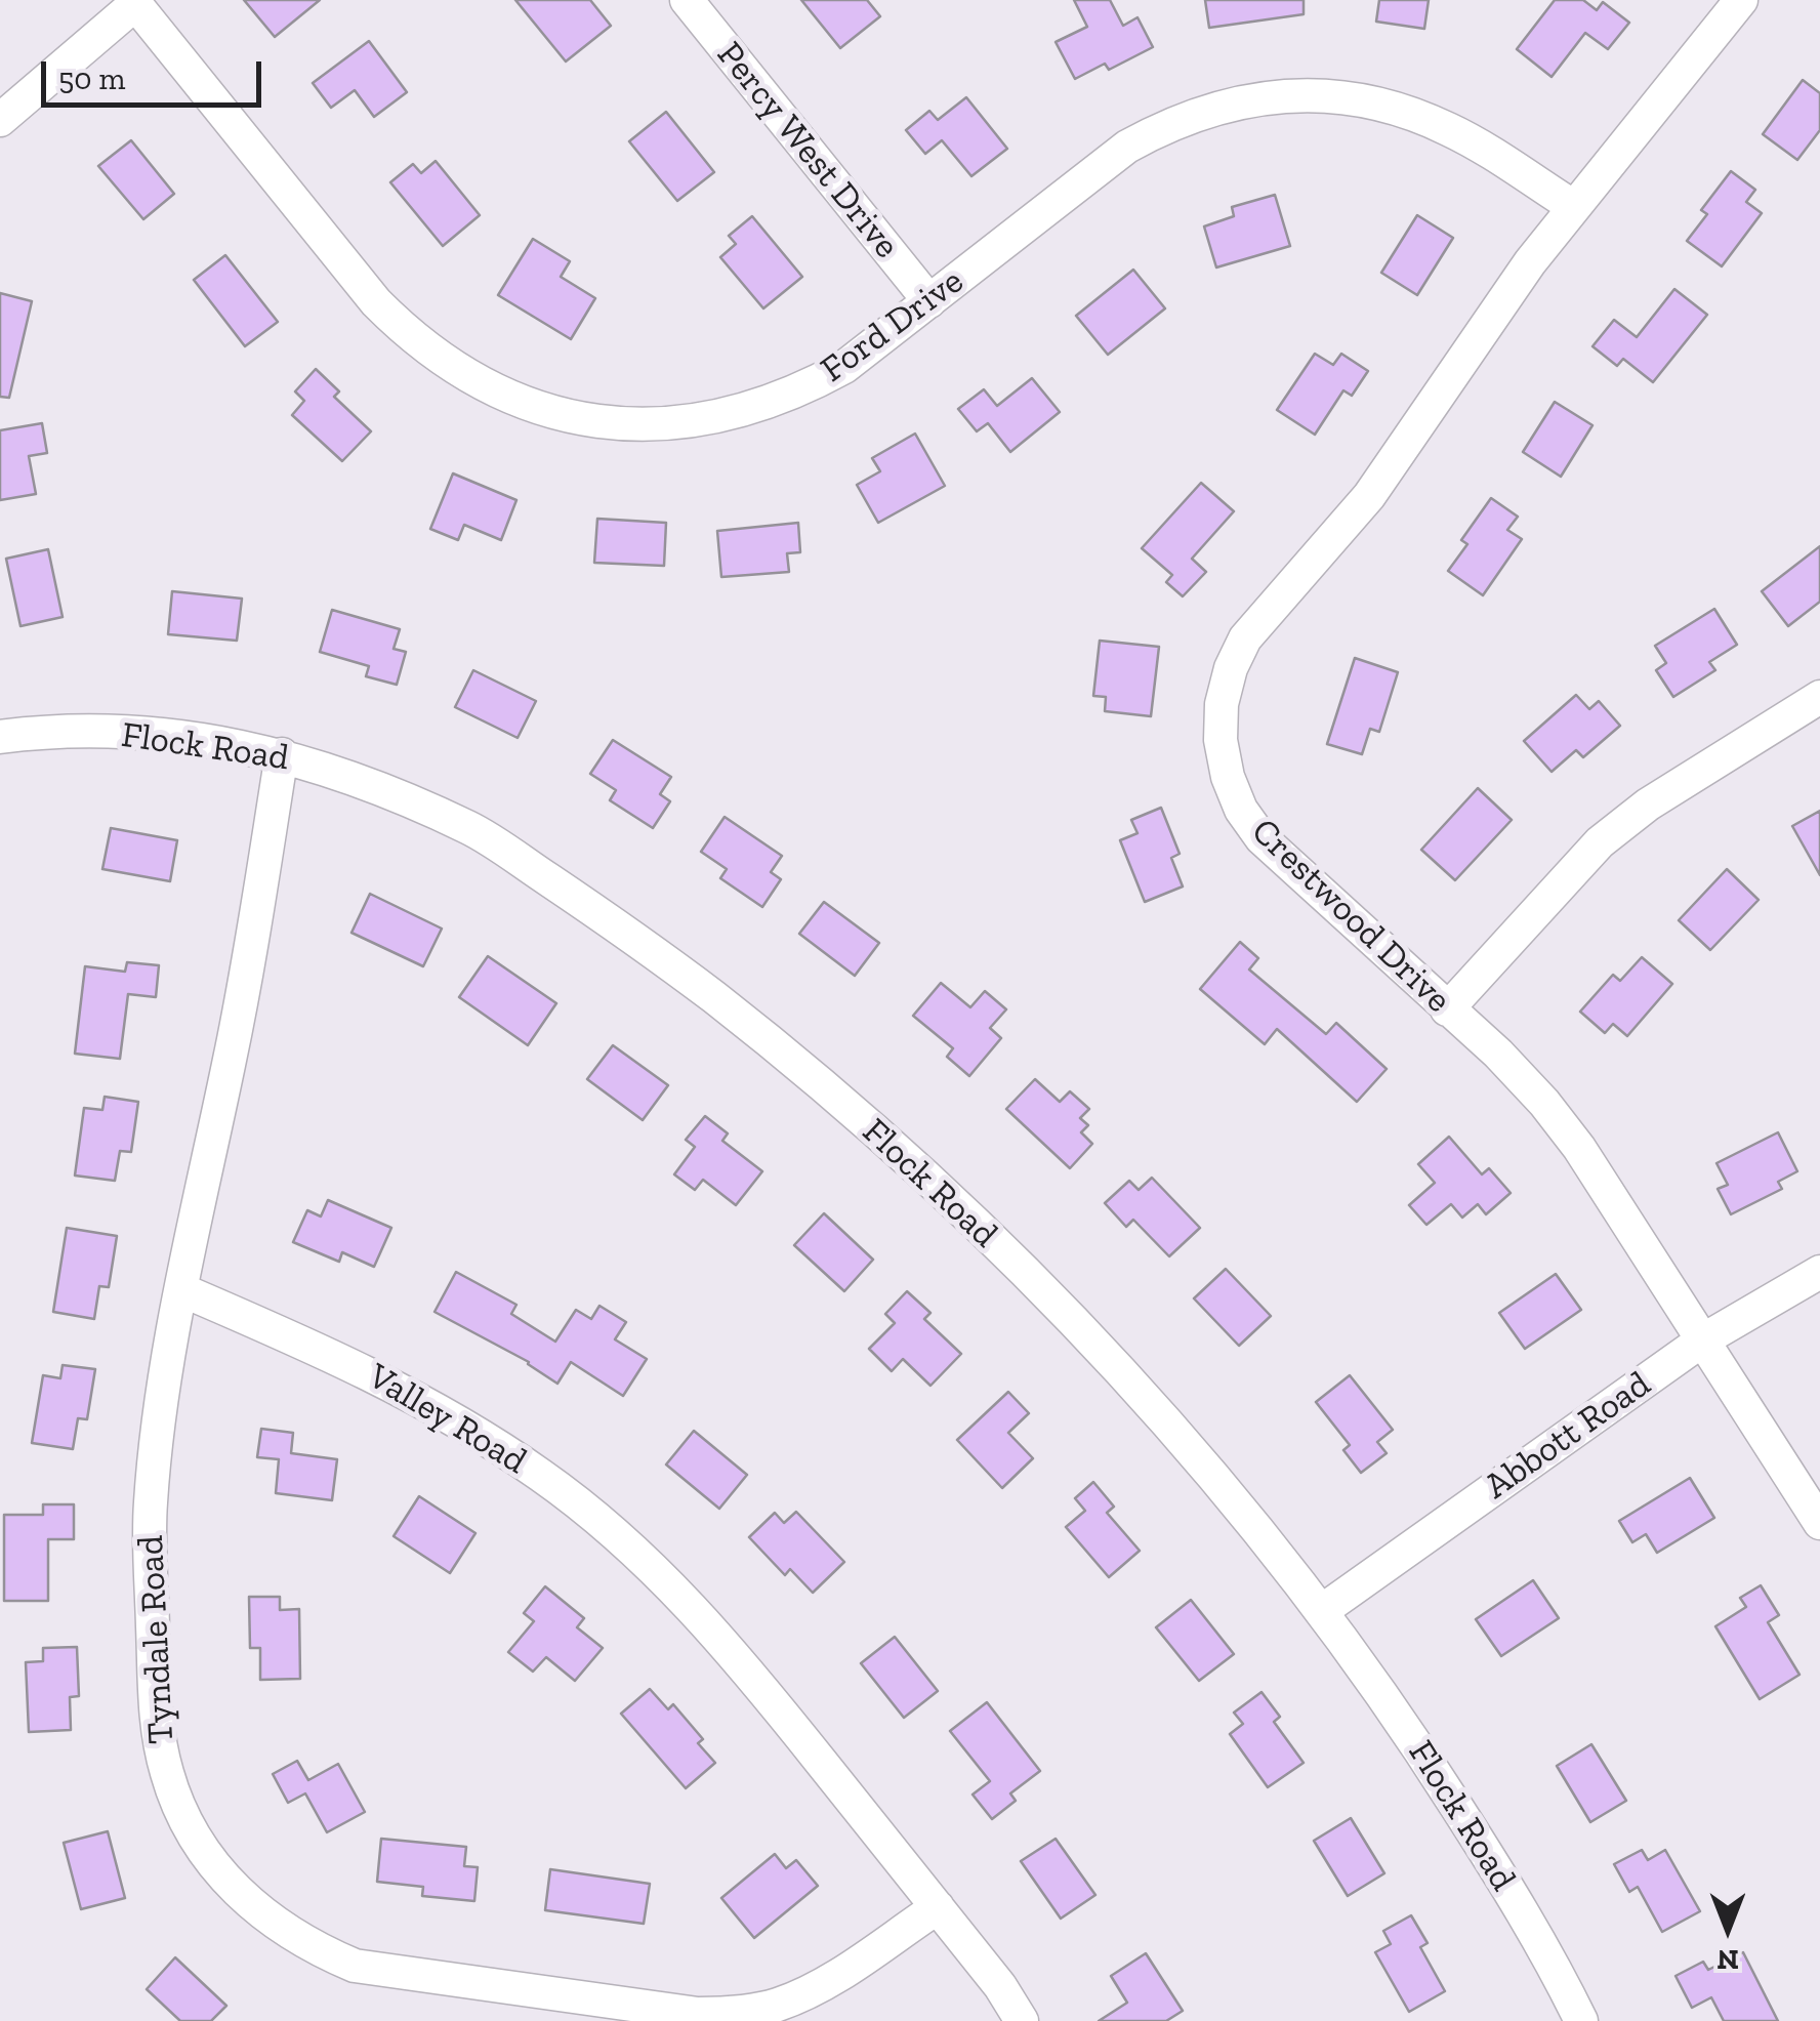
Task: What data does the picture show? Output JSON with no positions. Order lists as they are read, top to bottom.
{
  "streets": {
    "street": [
      "Percy West Drive",
      "Ford Drive",
      "Flock Road",
      "Crestwood Drive",
      "Valley Road",
      "Abbott Road",
      "Tyndale Road"
    ]
  },
  "crossings": [
    ["Percy West Drive", "Ford Drive"],
    ["Ford Drive", "Crestwood Drive"],
    ["Flock Road", "Abbott Road"],
    ["Crestwood Drive", "Abbott Road"],
    ["Valley Road", "Tyndale Road"]
  ],
  "scale_bar": "50 m",
  "north": "bottom"
}
